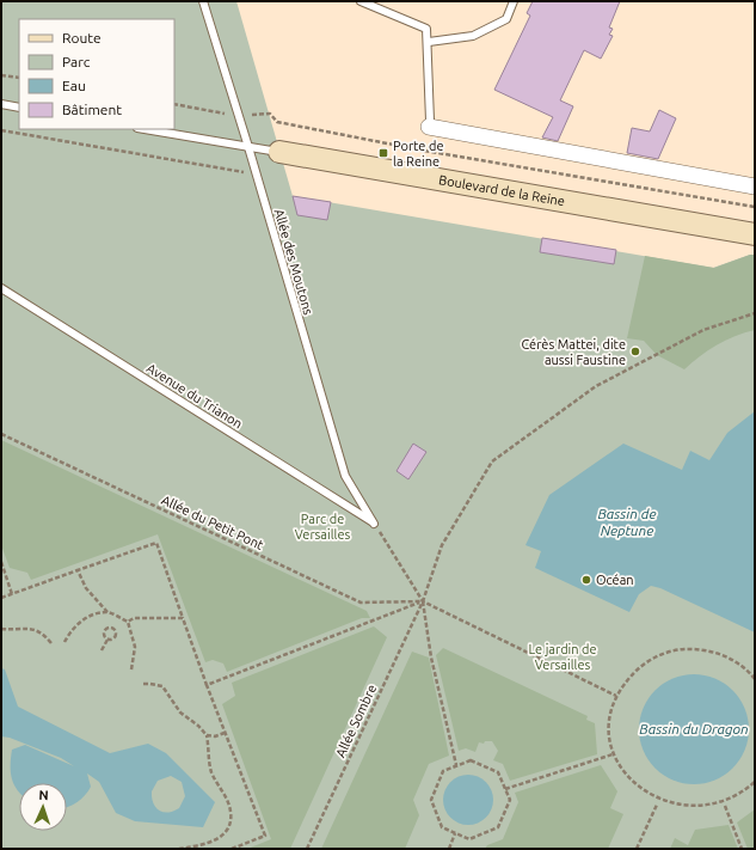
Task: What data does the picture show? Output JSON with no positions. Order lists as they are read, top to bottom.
{
  "streets": {
    "street": ["Boulevard de la Reine"],
    "lane": ["Allée des Moutons", "Avenue du Trianon"],
    "path": ["Allée du Petit Pont", "Allée Sombre"]
  },
  "crossings": [
    ["Boulevard de la Reine", "Allée des Moutons"],
    ["Allée des Moutons", "Avenue du Trianon"],
    ["Allée du Petit Pont", "Allée Sombre"]
  ],
  "water": ["Bassin de Neptune", "Bassin du Dragon"],
  "parks": ["Parc de Versailles", "Le jardin de Versailles"],
  "places": {
    "transit": ["Porte de la Reine"],
    "other": ["Cérès Mattei, dite aussi Faustine", "Océan"]
  },
  "legend": [
    "Route",
    "Parc",
    "Eau",
    "Bâtiment"
  ],
  "north": "top"
}
